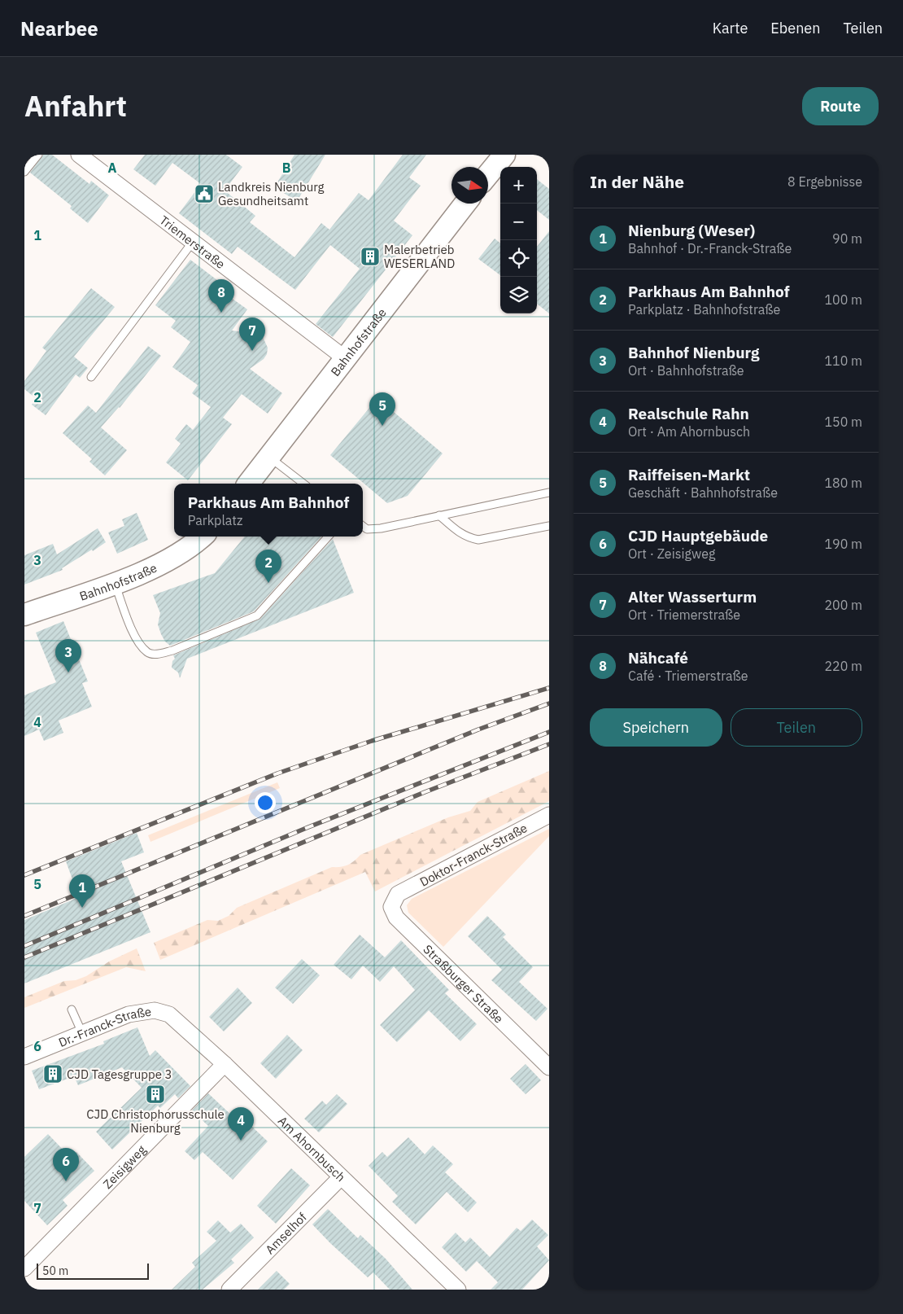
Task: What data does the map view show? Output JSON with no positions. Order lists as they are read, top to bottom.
{
  "streets": {
    "main road": ["Bahnhofstraße"],
    "street": [
      "Triemerstraße",
      "Doktor-Franck-Straße",
      "Straßburger Straße",
      "Dr.-Franck-Straße",
      "Am Ahornbusch",
      "Zeisigweg",
      "Amselhof"
    ]
  },
  "crossings": [
    ["Triemerstraße", "Bahnhofstraße"],
    ["Doktor-Franck-Straße", "Straßburger Straße"],
    ["Dr.-Franck-Straße", "Am Ahornbusch"],
    ["Am Ahornbusch", "Zeisigweg"],
    ["Am Ahornbusch", "Amselhof"]
  ],
  "places": {
    "public building": ["Landkreis Nienburg Gesundheitsamt"],
    "building": ["Malerbetrieb WESERLAND", "CJD Tagesgruppe 3", "CJD Christophorusschule Nienburg"]
  },
  "scale_bar": "50 m",
  "north": "right",
  "page": {
    "header": "Nearbee",
    "nav": ["Karte", "Ebenen", "Teilen"],
    "title": "Anfahrt",
    "buttons": [
      "Route",
      ["Speichern", "Teilen"]
    ],
    "heading": ["In der Nähe", "8 Ergebnisse"],
    "map_buttons": ["+", "−"],
    "list": [
      {
        "mark": "1",
        "name": "Nienburg (Weser)",
        "note": "Bahnhof · Dr.-Franck-Straße",
        "value": "90 m"
      },
      {
        "mark": "2",
        "name": "Parkhaus Am Bahnhof",
        "note": "Parkplatz · Bahnhofstraße",
        "value": "100 m"
      },
      {
        "mark": "3",
        "name": "Bahnhof Nienburg",
        "note": "Ort · Bahnhofstraße",
        "value": "110 m"
      },
      {
        "mark": "4",
        "name": "Realschule Rahn",
        "note": "Ort · Am Ahornbusch",
        "value": "150 m"
      },
      {
        "mark": "5",
        "name": "Raiffeisen-Markt",
        "note": "Geschäft · Bahnhofstraße",
        "value": "180 m"
      },
      {
        "mark": "6",
        "name": "CJD Hauptgebäude",
        "note": "Ort · Zeisigweg",
        "value": "190 m"
      },
      {
        "mark": "7",
        "name": "Alter Wasserturm",
        "note": "Ort · Triemerstraße",
        "value": "200 m"
      },
      {
        "mark": "8",
        "name": "Nähcafé",
        "note": "Café · Triemerstraße",
        "value": "220 m"
      }
    ],
    "pins": [
      "8",
      "7",
      "5",
      "2",
      "3",
      "1",
      "4",
      "6"
    ],
    "popup": ["Parkhaus Am Bahnhof", "Parkplatz"],
    "scale": "50 m"
  },
  "grid": {
    "columns": ["A", "B"],
    "rows": [
      "1",
      "2",
      "3",
      "4",
      "5",
      "6",
      "7"
    ]
  }
}
